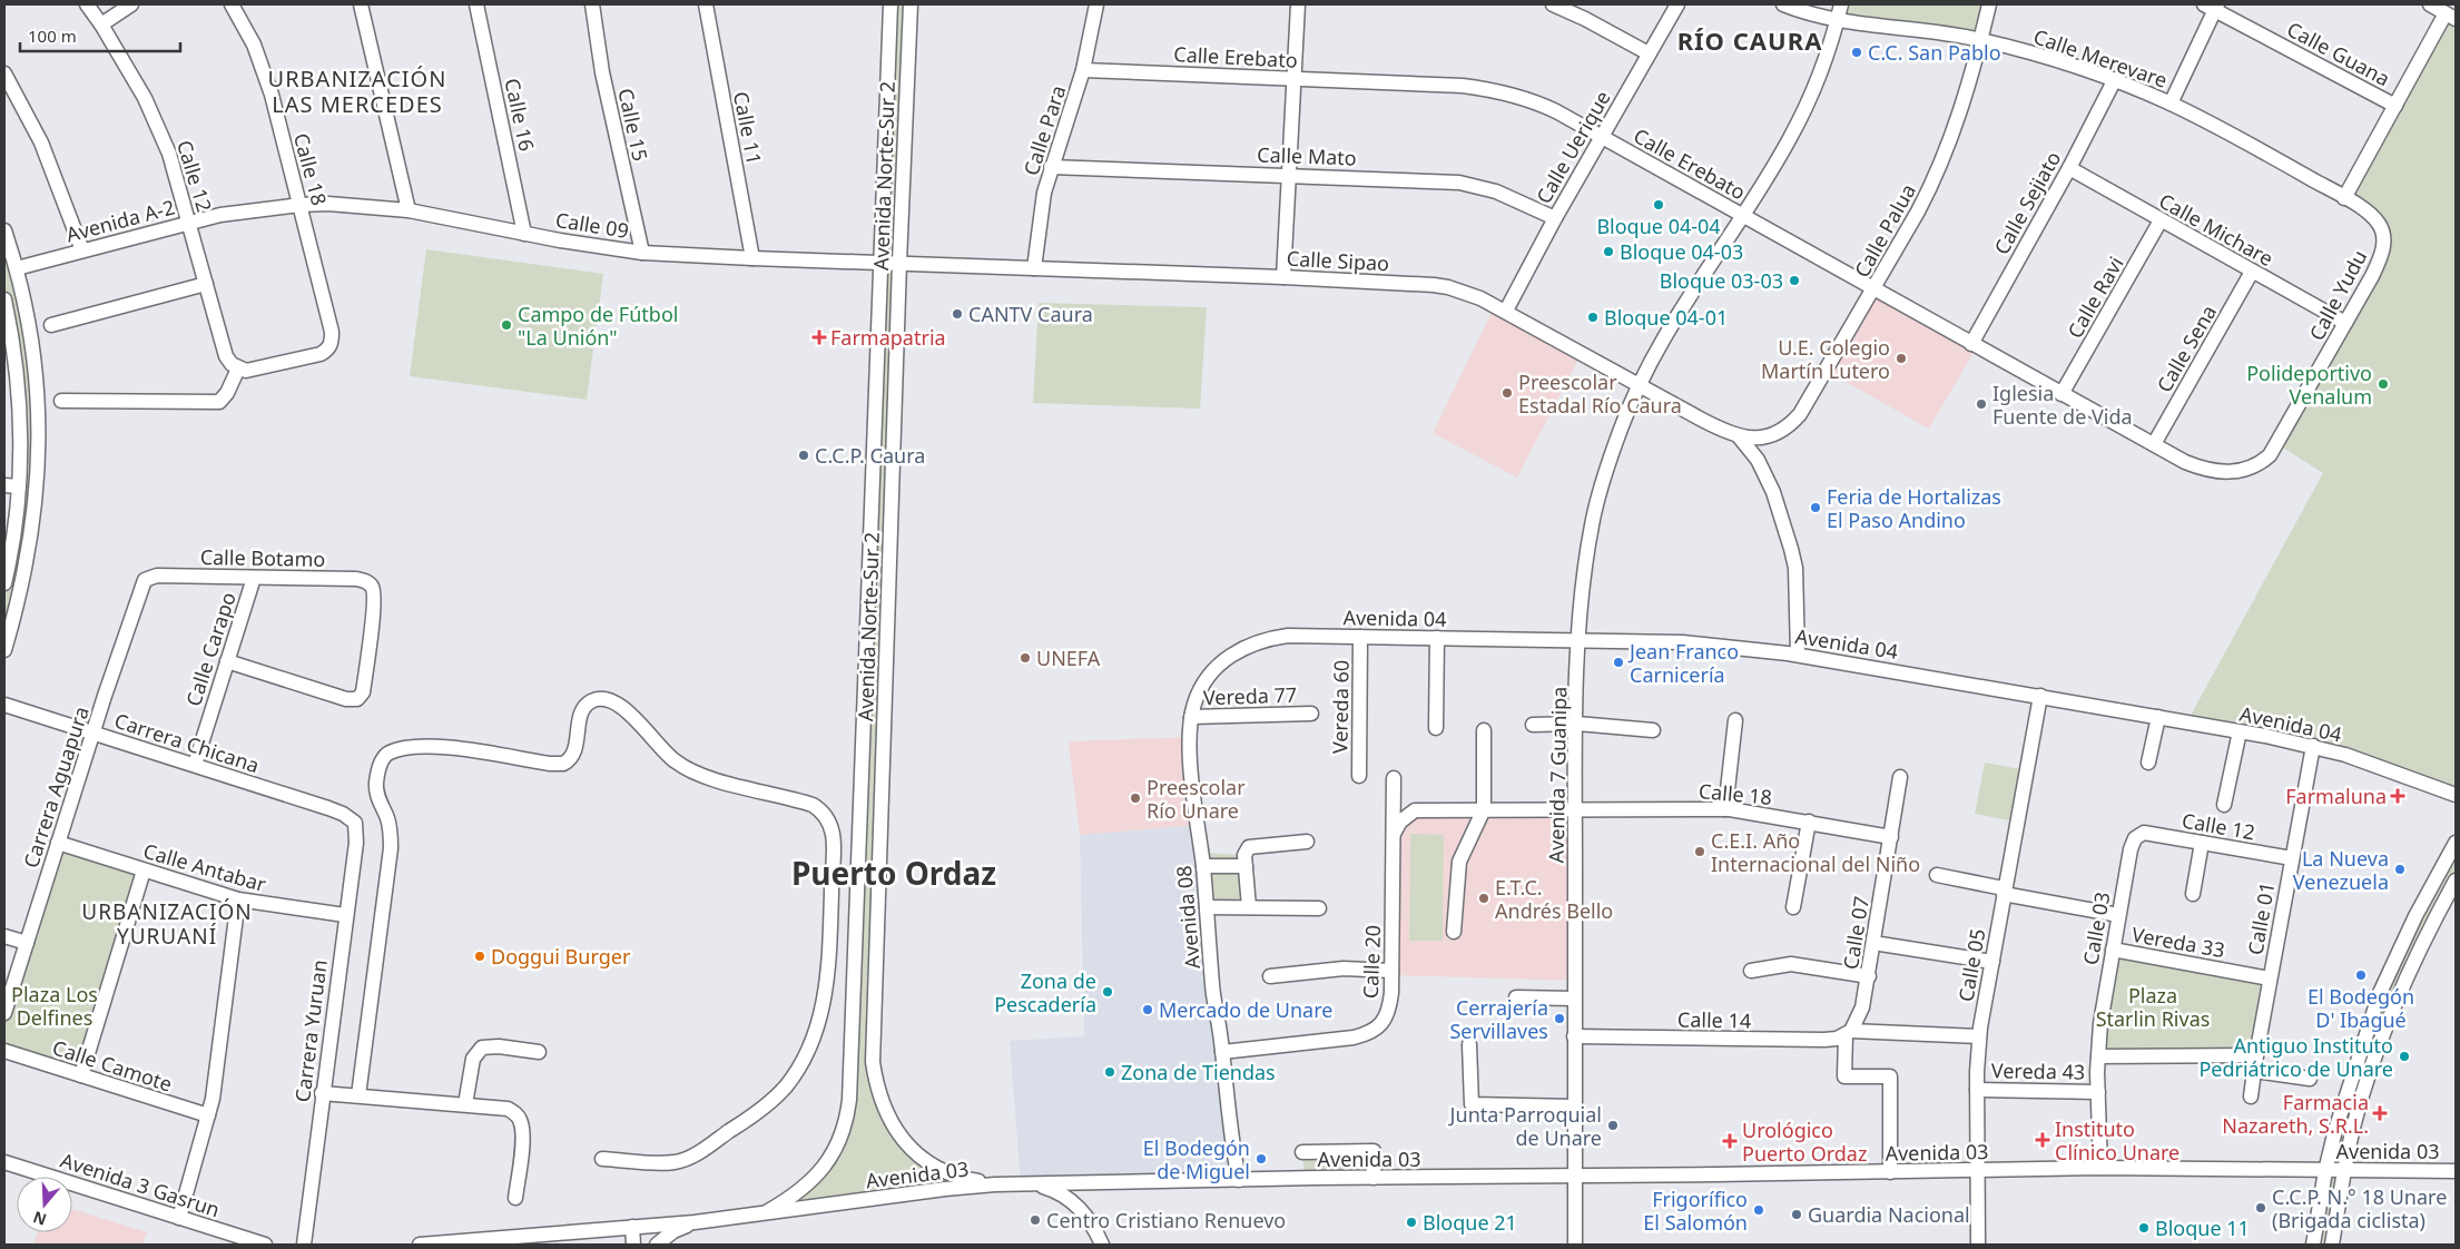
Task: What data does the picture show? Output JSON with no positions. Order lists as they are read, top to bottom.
{
  "streets": {
    "street": [
      "Calle Guana",
      "Calle Erebato",
      "Calle Merevare",
      "Calle 16",
      "Calle 15",
      "Calle 11",
      "Calle Para",
      "Calle Uerique",
      "Calle Mato",
      "Calle 18",
      "Calle 12",
      "Avenida Norte-Sur 2",
      "Calle Sejiato",
      "Avenida A-2",
      "Calle 09",
      "Calle Michare",
      "Calle Palua",
      "Calle Sipao",
      "Calle Yudu",
      "Calle Ravi",
      "Calle Sena",
      "Calle Botamo",
      "Avenida 04",
      "Calle Carapo",
      "Vereda 77",
      "Vereda 60",
      "Carrera Chicana",
      "Avenida 7 Guanipa",
      "Carrera Aguapura",
      "Calle Antabar",
      "Avenida 08",
      "Calle 01",
      "Calle 03",
      "Calle 07",
      "Vereda 33",
      "Calle 20",
      "Calle 05",
      "Calle 14",
      "Carrera Yuruan",
      "Calle Camote",
      "Vereda 43",
      "Avenida 03",
      "Avenida 3 Gasrun"
    ]
  },
  "crossings": [
    ["Calle Erebato", "Calle Para"],
    ["Calle Erebato", "Calle Uerique"],
    ["Calle Erebato", "Calle Sejiato"],
    ["Calle Erebato", "Calle Palua"],
    ["Calle Erebato", "Calle Yudu"],
    ["Calle Erebato", "Calle Ravi"],
    ["Calle Erebato", "Calle Sena"],
    ["Calle Erebato", "Avenida 7 Guanipa"],
    ["Calle Merevare", "Calle Sejiato"],
    ["Calle Merevare", "Calle Palua"],
    ["Calle Merevare", "Calle Yudu"],
    ["Calle Merevare", "Avenida 7 Guanipa"],
    ["Calle 16", "Calle 09"],
    ["Calle 15", "Calle 09"],
    ["Calle 11", "Calle 09"],
    ["Calle Para", "Calle Mato"],
    ["Calle Para", "Calle Sipao"],
    ["Calle Uerique", "Calle Mato"],
    ["Calle Uerique", "Calle Sipao"],
    ["Calle 18", "Calle 12"],
    ["Calle 18", "Avenida A-2"],
    ["Calle 18", "Calle 09"],
    ["Calle 18", "Avenida 7 Guanipa"],
    ["Calle 18", "Calle 07"],
    ["Calle 12", "Avenida A-2"],
    ["Calle 12", "Calle 01"],
    ["Calle 12", "Calle 03"],
    ["Avenida Norte-Sur 2", "Calle 09"],
    ["Avenida Norte-Sur 2", "Calle Sipao"],
    ["Avenida Norte-Sur 2", "Avenida 03"],
    ["Calle Sejiato", "Calle Michare"],
    ["Avenida A-2", "Calle 09"],
    ["Calle 09", "Calle Sipao"],
    ["Calle Michare", "Calle Yudu"],
    ["Calle Michare", "Calle Ravi"],
    ["Calle Michare", "Calle Sena"],
    ["Calle Palua", "Calle Sipao"],
    ["Calle Sipao", "Avenida 7 Guanipa"],
    ["Calle Botamo", "Calle Carapo"],
    ["Calle Botamo", "Carrera Aguapura"],
    ["Avenida 04", "Vereda 60"],
    ["Avenida 04", "Avenida 7 Guanipa"],
    ["Avenida 04", "Avenida 08"],
    ["Avenida 04", "Calle 01"],
    ["Avenida 04", "Calle 05"],
    ["Calle Carapo", "Carrera Chicana"],
    ["Vereda 77", "Avenida 08"],
    ["Carrera Chicana", "Carrera Aguapura"],
    ["Carrera Chicana", "Carrera Yuruan"],
    ["Avenida 7 Guanipa", "Calle 14"],
    ["Avenida 7 Guanipa", "Avenida 03"],
    ["Carrera Aguapura", "Calle Antabar"],
    ["Calle Antabar", "Carrera Yuruan"],
    ["Avenida 08", "Calle 20"],
    ["Avenida 08", "Avenida 03"],
    ["Calle 01", "Vereda 33"],
    ["Calle 03", "Vereda 33"],
    ["Calle 03", "Vereda 43"],
    ["Calle 03", "Avenida 03"],
    ["Calle 07", "Calle 14"],
    ["Calle 05", "Calle 14"],
    ["Calle 05", "Vereda 43"],
    ["Calle 05", "Avenida 03"]
  ],
  "districts": [
    "RÍO CAURA",
    "URBANIZACIÓN LAS MERCEDES",
    "Puerto Ordaz",
    "URBANIZACIÓN YURUANÍ"
  ],
  "parks": ["Plaza Los Delfines", "Plaza Starlin Rivas"],
  "places": {
    "other": [
      "C.C. San Pablo",
      "Bloque 04-04",
      "Bloque 04-03",
      "Bloque 03-03",
      "CANTV Caura",
      "Bloque 04-01",
      "Campo de Fútbol \"La Unión\"",
      "U.E. Colegio Martín Lutero",
      "Polideportivo Venalum",
      "Preescolar Estadal Río Caura",
      "Iglesia Fuente de Vida",
      "C.C.P. Caura",
      "Feria de Hortalizas El Paso Andino",
      "UNEFA",
      "Jean Franco Carnicería",
      "Preescolar Río Unare",
      "C.E.I. Año Internacional del Niño",
      "La Nueva Venezuela",
      "E.T.C. Andrés Bello",
      "Doggui Burger",
      "El Bodegón D' Ibagué",
      "Zona de Pescadería",
      "Mercado de Unare",
      "Cerrajería Servillaves",
      "Antiguo Instituto Pedriátrico de Unare",
      "Zona de Tiendas",
      "Junta Parroquial de Unare",
      "El Bodegón de Miguel",
      "C.C.P. N.° 18 Unare (Brigada ciclista)",
      "Frigorífico El Salomón",
      "Guardia Nacional",
      "Centro Cristiano Renuevo",
      "Bloque 21",
      "Bloque 11"
    ],
    "health": [
      "Farmapatria",
      "Farmaluna",
      "Farmacia Nazareth, S.R.L.",
      "Instituto Clínico Unare",
      "Urológico Puerto Ordaz"
    ]
  },
  "scale_bar": "100 m",
  "north": "bottom"
}
